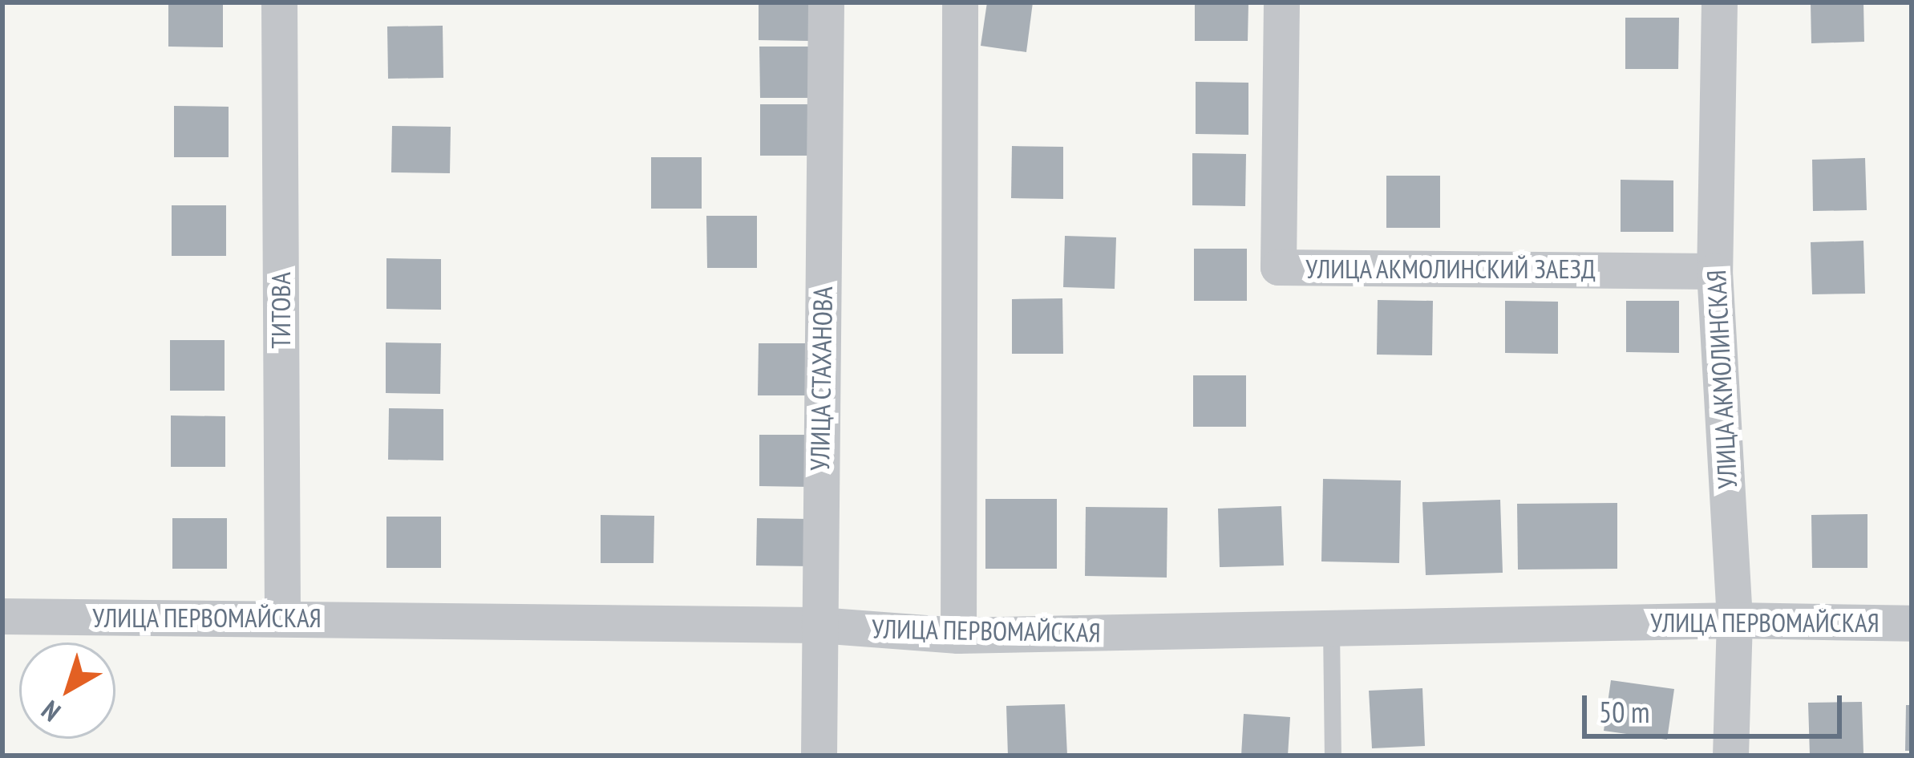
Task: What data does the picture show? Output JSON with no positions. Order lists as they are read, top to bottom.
{
  "streets": {
    "street": [
      "УЛИЦА АКМОЛИНСКИЙ ЗАЕЗД",
      "ТИТОВА",
      "УЛИЦА СТАХАНОВА",
      "УЛИЦА АКМОЛИНСКАЯ",
      "УЛИЦА ПЕРВОМАЙСКАЯ"
    ]
  },
  "crossings": [
    ["УЛИЦА АКМОЛИНСКИЙ ЗАЕЗД", "УЛИЦА АКМОЛИНСКАЯ"],
    ["ТИТОВА", "УЛИЦА ПЕРВОМАЙСКАЯ"],
    ["УЛИЦА СТАХАНОВА", "УЛИЦА ПЕРВОМАЙСКАЯ"],
    ["УЛИЦА АКМОЛИНСКАЯ", "УЛИЦА ПЕРВОМАЙСКАЯ"]
  ],
  "scale_bar": "50 m",
  "north": "bottom left"
}
